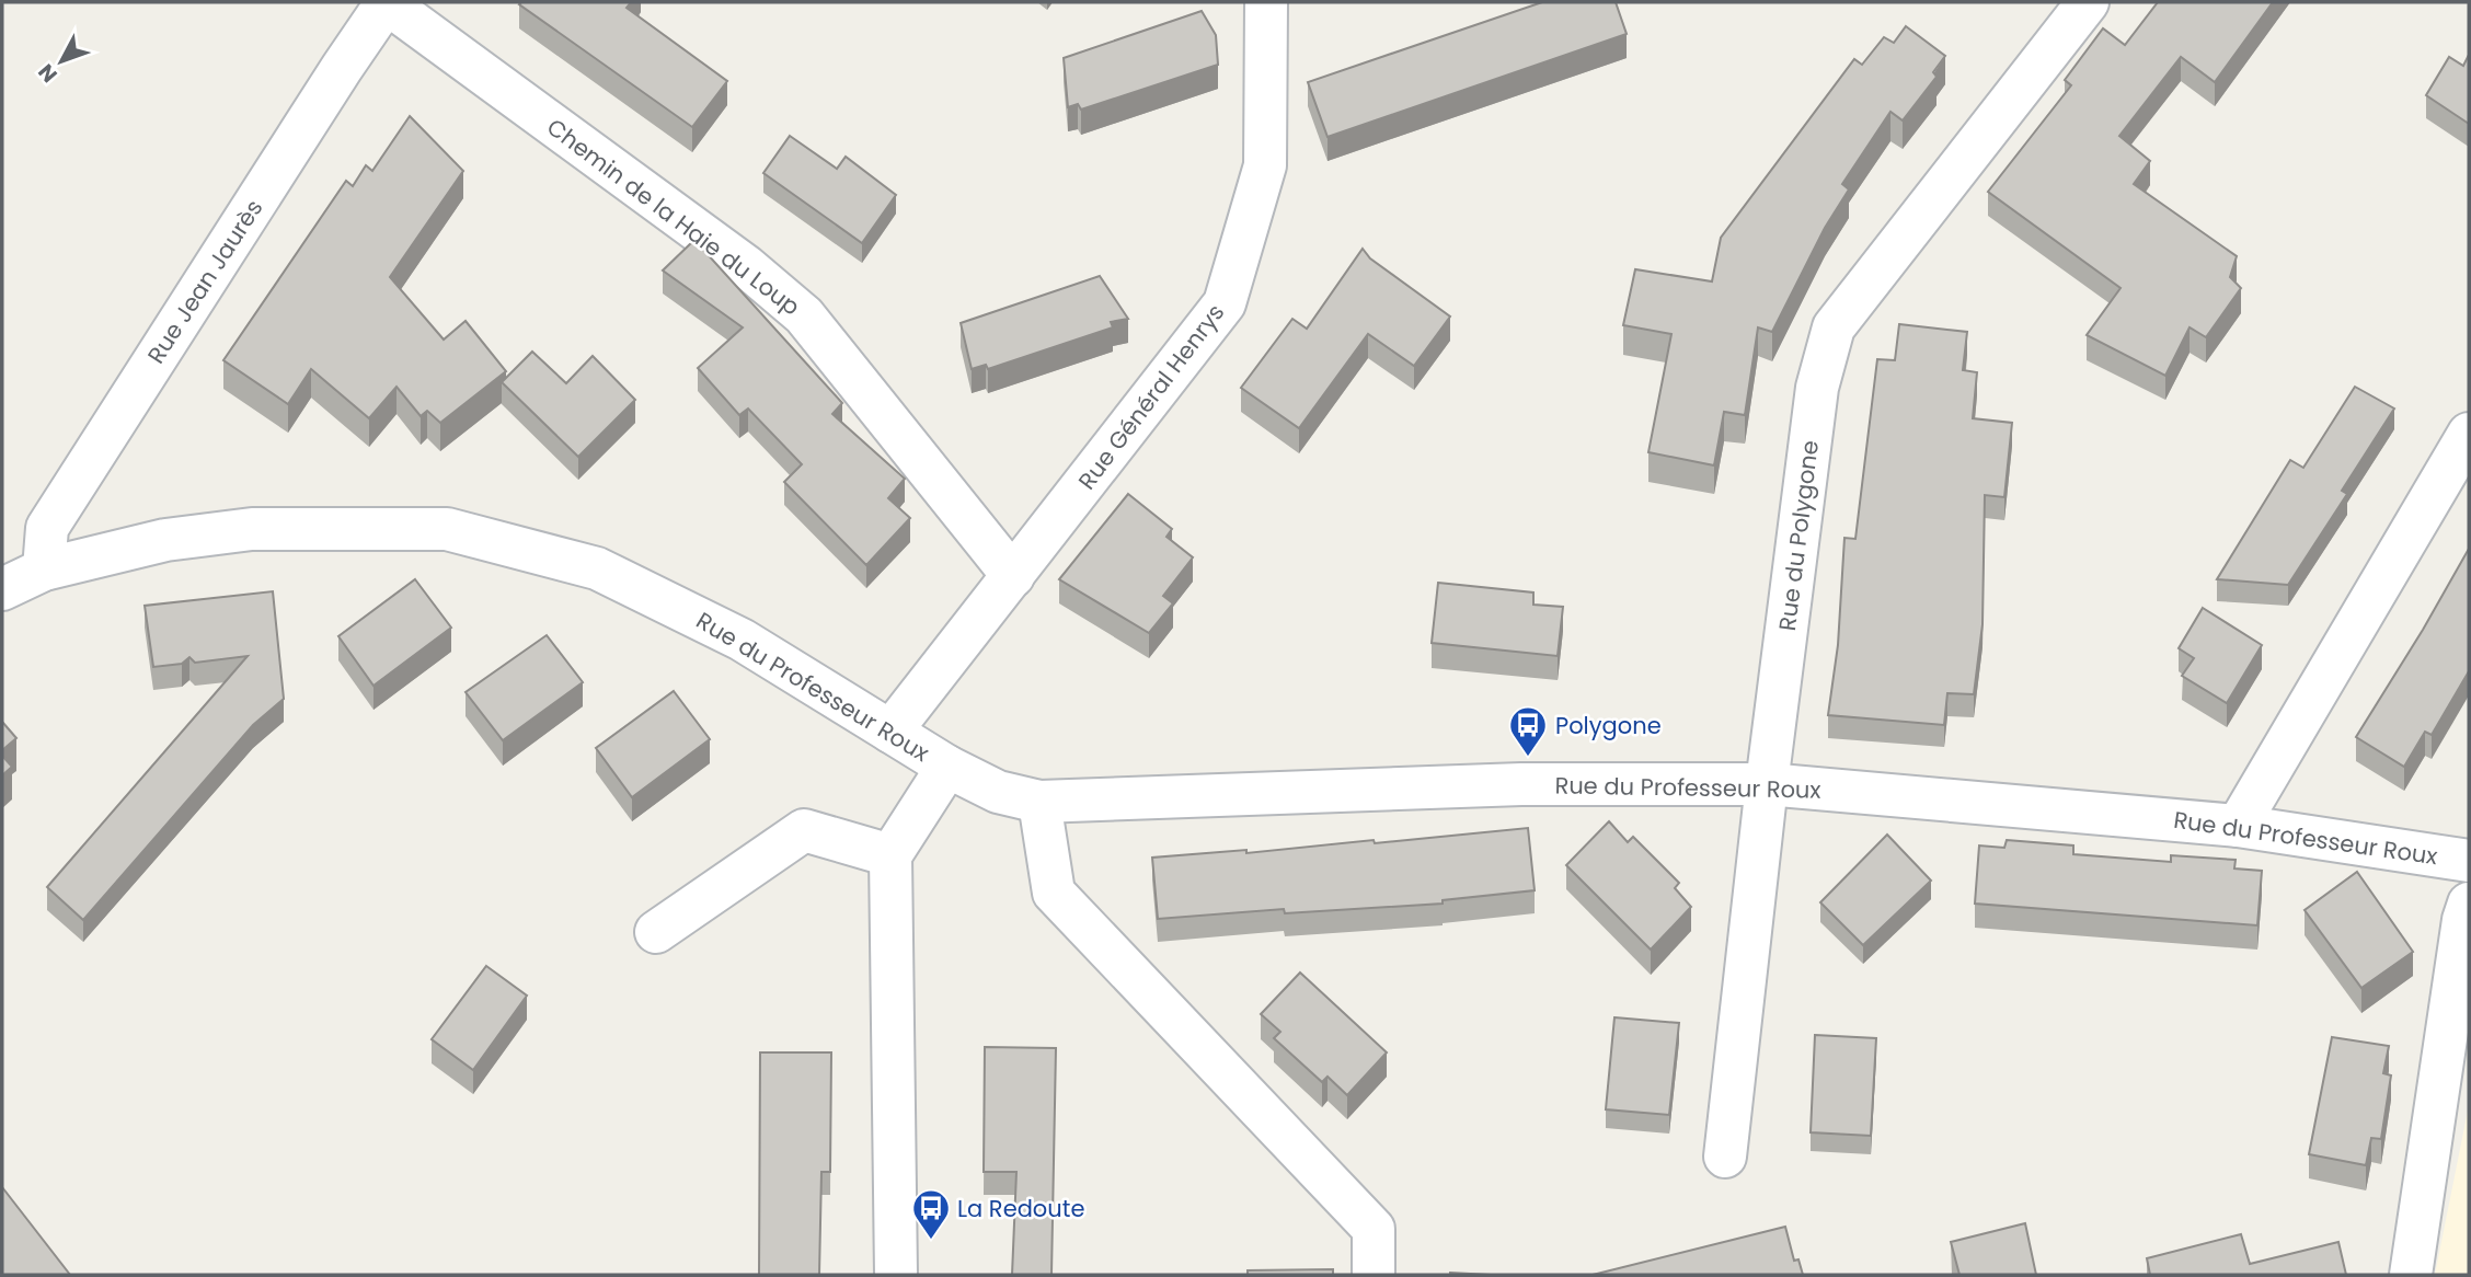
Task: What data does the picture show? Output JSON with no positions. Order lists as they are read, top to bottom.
{
  "streets": {
    "street": [
      "Chemin de la Haie du Loup",
      "Rue Jean Jaurès",
      "Rue Général Henrys",
      "Rue du Polygone",
      "Rue du Professeur Roux"
    ]
  },
  "crossings": [
    ["Chemin de la Haie du Loup", "Rue Jean Jaurès"],
    ["Chemin de la Haie du Loup", "Rue Général Henrys"],
    ["Rue Jean Jaurès", "Rue du Professeur Roux"],
    ["Rue Général Henrys", "Rue du Professeur Roux"],
    ["Rue du Polygone", "Rue du Professeur Roux"]
  ],
  "places": {
    "bus stop": ["Polygone", "La Redoute"]
  },
  "north": "bottom left"
}
